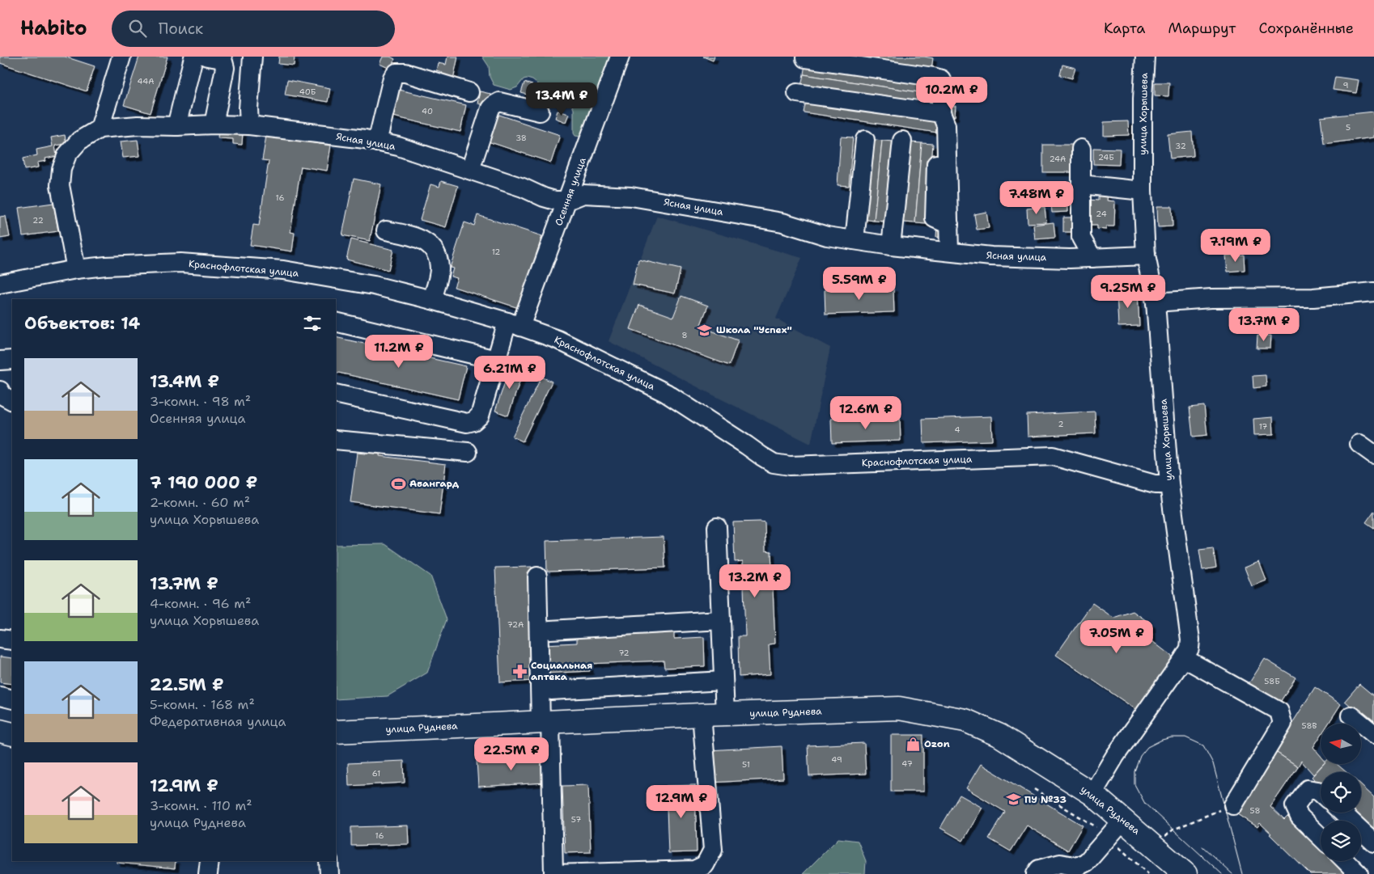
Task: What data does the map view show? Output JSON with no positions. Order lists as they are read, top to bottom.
{
  "streets": {
    "main road": ["улица Руднева"],
    "street": [
      "улица Хорышева",
      "Ясная улица",
      "Осенняя улица",
      "Краснофлотская улица"
    ]
  },
  "crossings": [
    ["улица Хорышева", "Ясная улица"],
    ["улица Хорышева", "Краснофлотская улица"],
    ["улица Хорышева", "улица Руднева"],
    ["Ясная улица", "Осенняя улица"],
    ["Осенняя улица", "Краснофлотская улица"]
  ],
  "places": {
    "school or university": ["Школа \"Успех\"", "ПУ №33"],
    "sports": ["Авангард"],
    "pharmacy": ["Социальная аптека"],
    "shop": ["Ozon"]
  },
  "house_numbers": [
    "44А",
    "9",
    "40Б",
    "40",
    "5",
    "38",
    "32",
    "24Б",
    "24А",
    "16",
    "24",
    "22",
    "12",
    "8",
    "2",
    "17",
    "4",
    "72А",
    "72",
    "58Б",
    "58В",
    "49",
    "47",
    "51",
    "61",
    "58",
    "57",
    "16"
  ],
  "north": "left",
  "page": {
    "header": "Habito",
    "search": "Поиск",
    "nav": ["Карта", "Маршрут", "Сохранённые"],
    "price": [
      "10.2M ₽",
      "13.4M ₽",
      "7.48M ₽",
      "7.19M ₽",
      "5.59M ₽",
      "9.25M ₽",
      "13.7M ₽",
      "11.2M ₽",
      "6.21M ₽",
      "12.6M ₽",
      "13.2M ₽",
      "7.05M ₽",
      "22.5M ₽",
      "12.9M ₽"
    ],
    "heading": "Объектов: 14",
    "list": [
      {
        "name": "13.4M ₽",
        "note": "3-комн. · 98 m² · Осенняя улица"
      },
      {
        "name": "7 190 000 ₽",
        "note": "2-комн. · 60 m² · улица Хорышева"
      },
      {
        "name": "13.7M ₽",
        "note": "4-комн. · 96 m² · улица Хорышева"
      },
      {
        "name": "22.5M ₽",
        "note": "5-комн. · 168 m² · Федеративная улица"
      },
      {
        "name": "12.9M ₽",
        "note": "3-комн. · 110 m² · улица Руднева"
      }
    ]
  }
}
